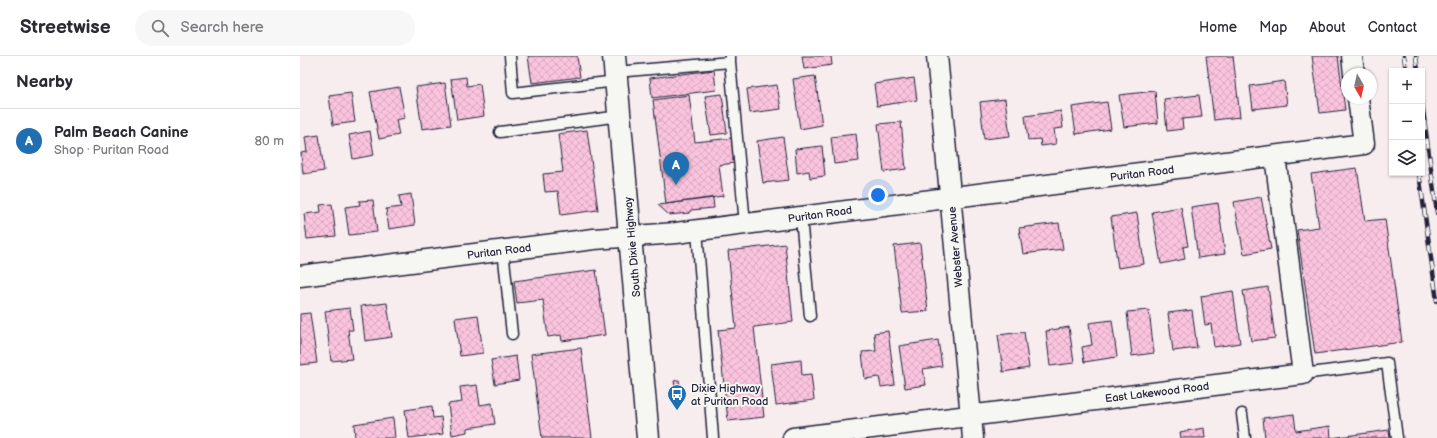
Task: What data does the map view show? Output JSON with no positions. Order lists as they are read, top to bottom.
{
  "streets": {
    "main road": ["South Dixie Highway"],
    "street": ["Puritan Road", "Webster Avenue", "East Lakewood Road"]
  },
  "crossings": [
    ["Puritan Road", "South Dixie Highway"],
    ["Puritan Road", "Webster Avenue"],
    ["Webster Avenue", "East Lakewood Road"]
  ],
  "places": {
    "bus stop": ["Dixie Highway at Puritan Road"]
  },
  "north": "bottom",
  "page": {
    "header": "Streetwise",
    "search": "Search here",
    "nav": [
      "Home",
      "Map",
      "About",
      "Contact"
    ],
    "heading": "Nearby",
    "map_buttons": ["+", "−"],
    "list": [
      {
        "mark": "A",
        "name": "Palm Beach Canine",
        "note": "Shop · Puritan Road",
        "value": "80 m"
      }
    ],
    "pins": "A"
  }
}
